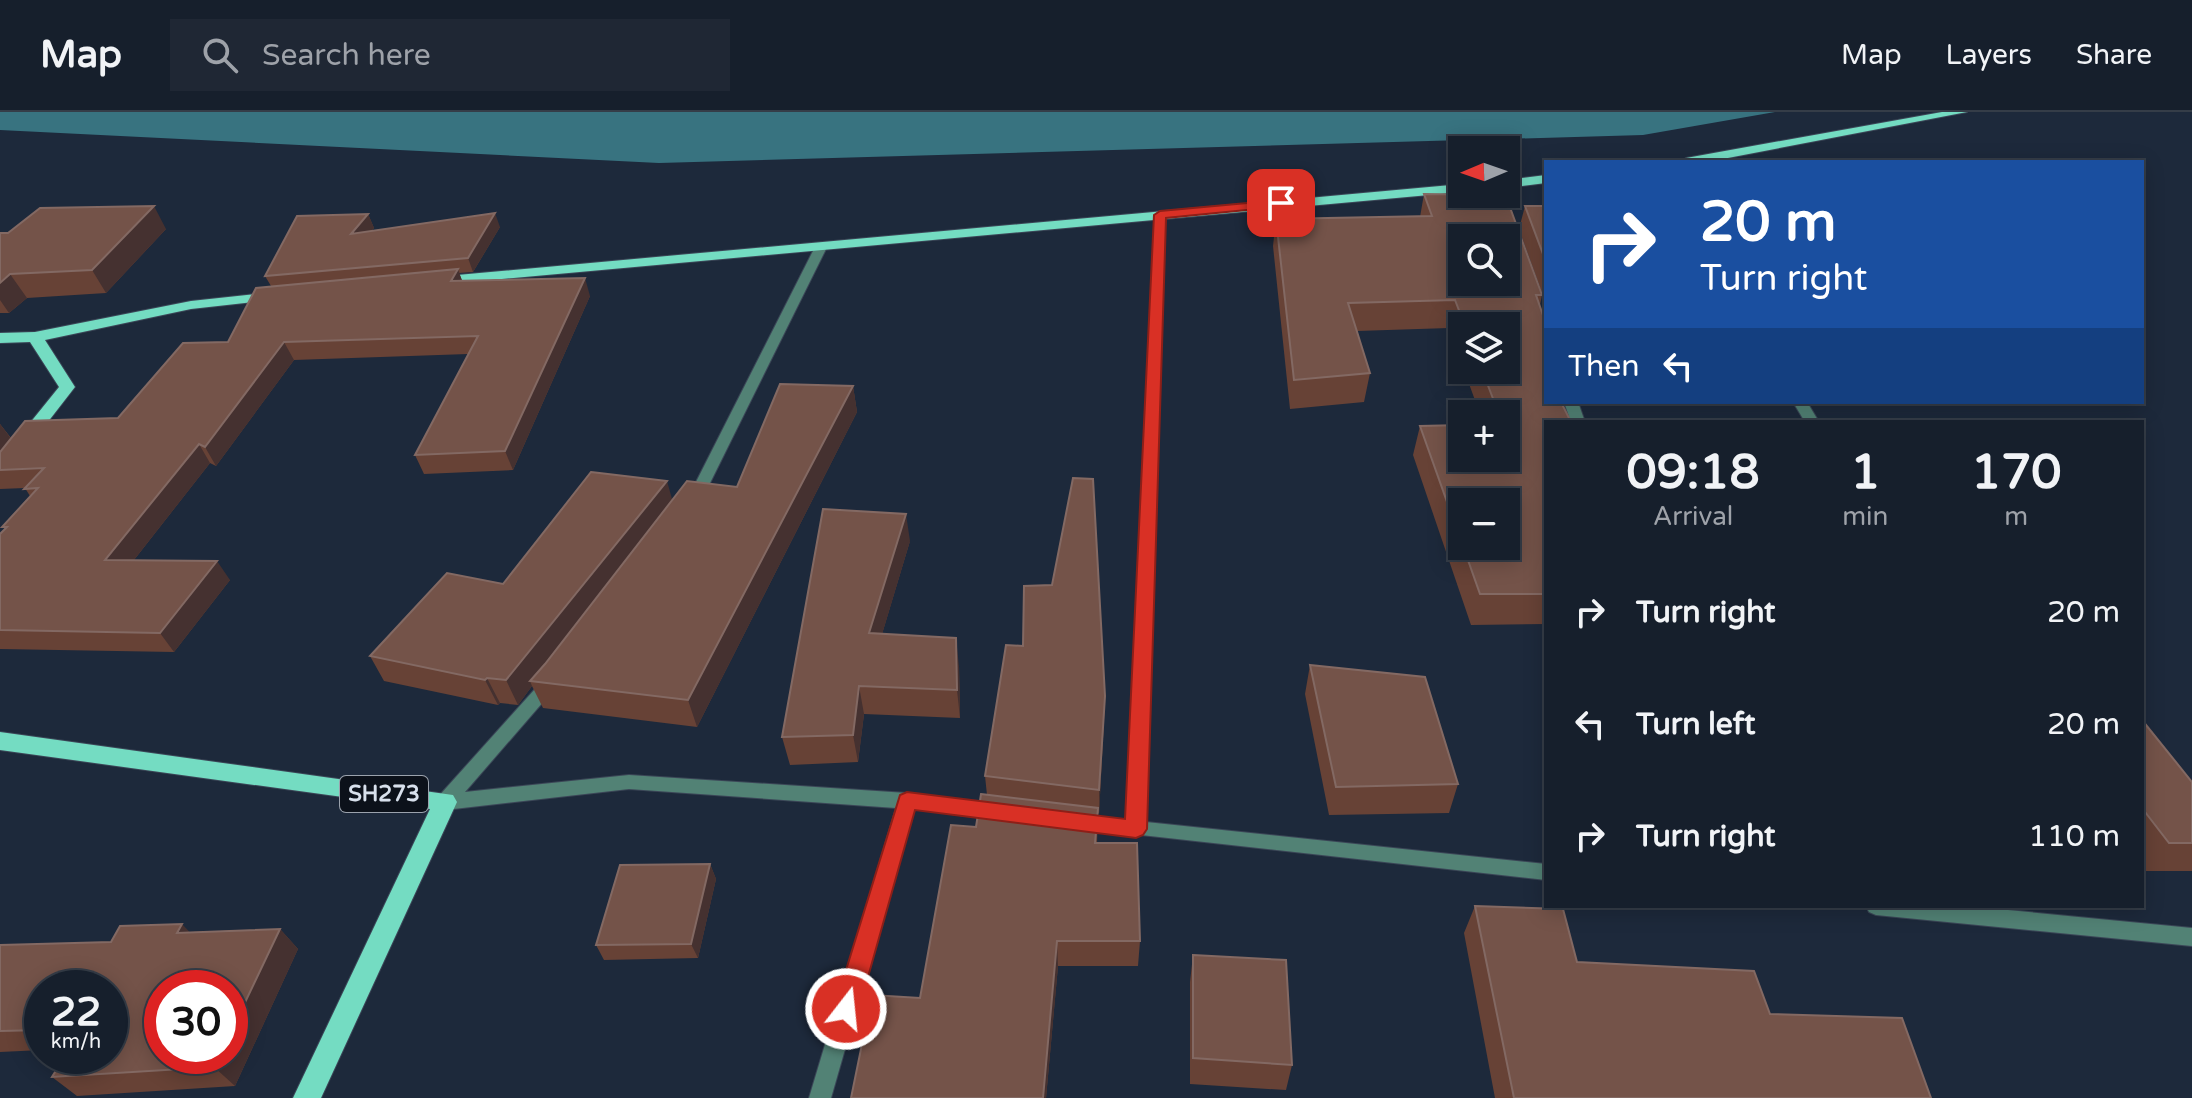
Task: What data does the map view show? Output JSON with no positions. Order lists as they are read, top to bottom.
{
  "streets": {
    "main road": ["SH273"]
  },
  "north": "left",
  "page": {
    "header": "Map",
    "search": "Search here",
    "nav": ["Map", "Layers", "Share"],
    "map_buttons": ["+", "−"],
    "turn": ["20 m", "Turn right"],
    "then": "Then",
    "eta": [
      "09:18",
      "Arrival",
      "1",
      "min",
      "170",
      "m"
    ],
    "list": [
      {
        "name": "Turn right",
        "value": "20 m"
      },
      {
        "name": "Turn left",
        "value": "20 m"
      },
      {
        "name": "Turn right",
        "value": "110 m"
      }
    ],
    "speed": "22 km/h",
    "limit": "30"
  }
}
